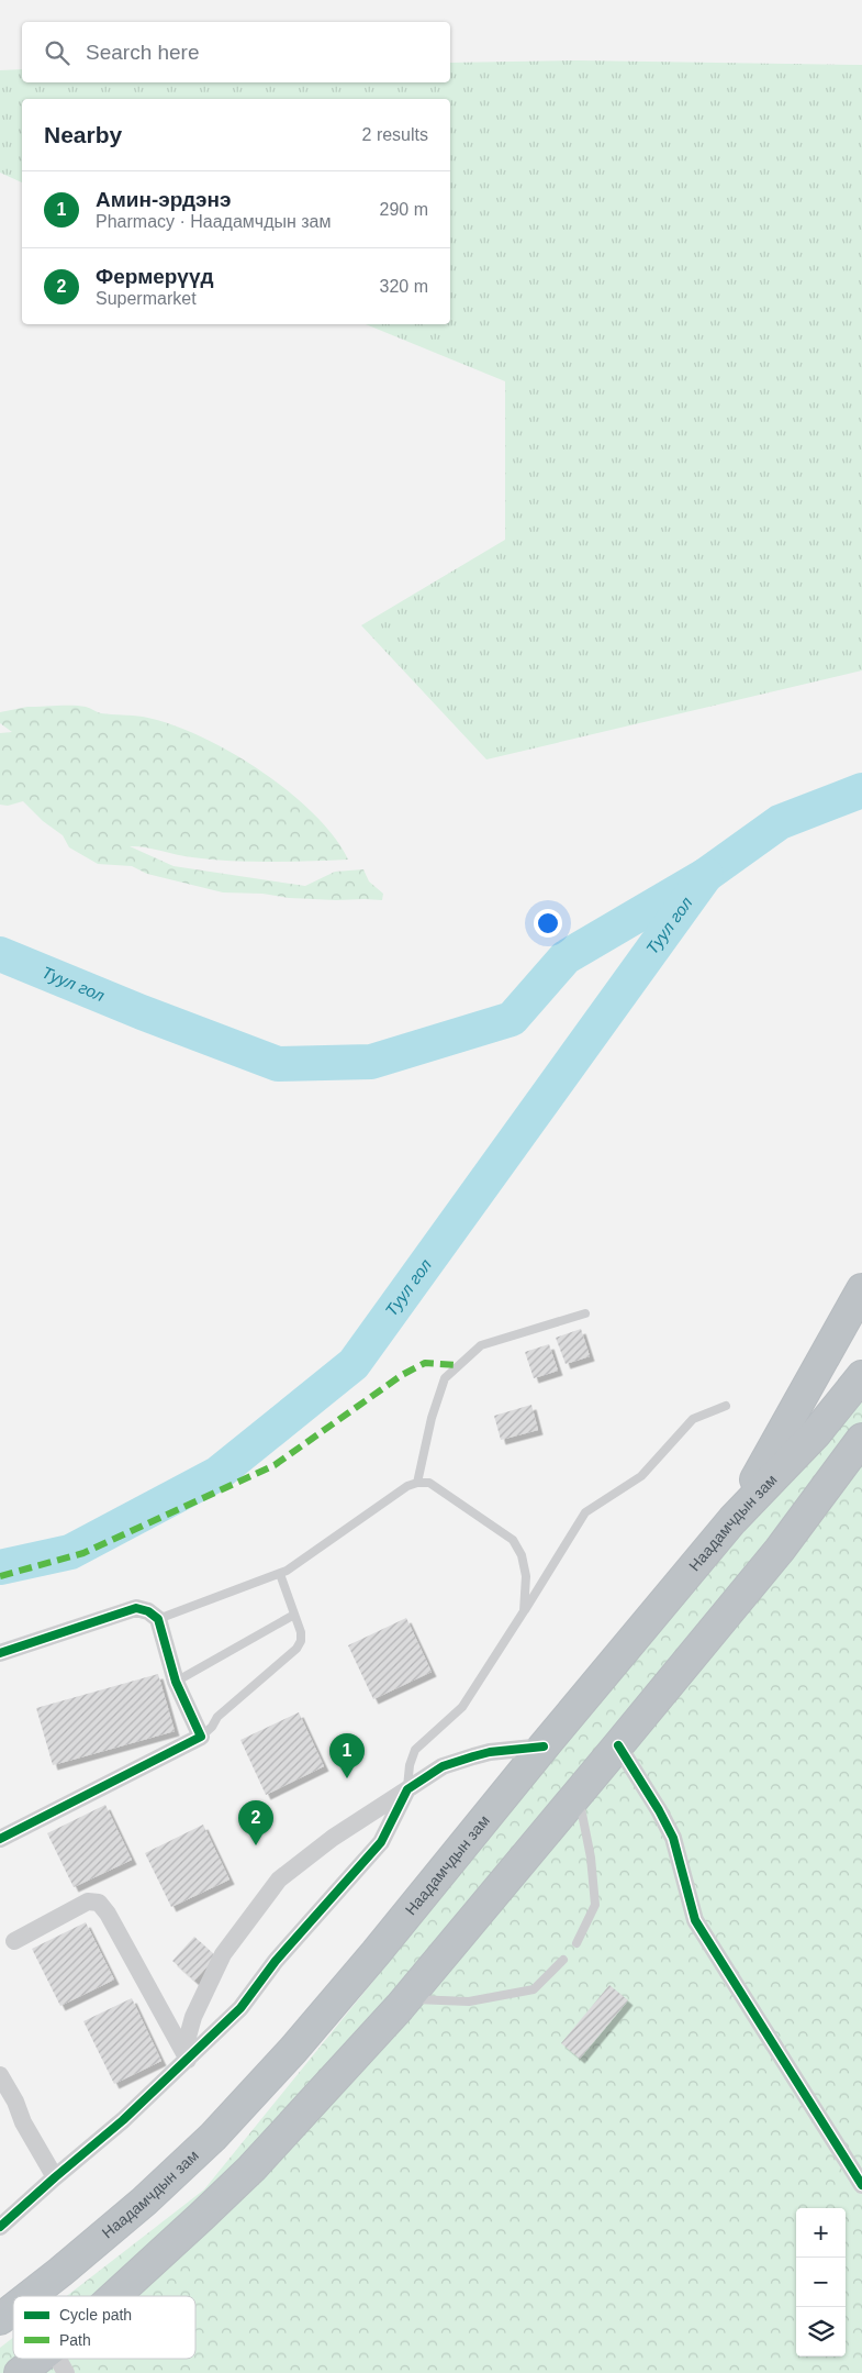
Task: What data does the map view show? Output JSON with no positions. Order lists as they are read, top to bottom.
{
  "streets": {
    "highway": ["Наадамчдын зам"]
  },
  "water": ["Туул гол"],
  "legend": ["Cycle path", "Path"],
  "page": {
    "search": "Search here",
    "heading": ["Nearby", "2 results"],
    "list": [
      {
        "mark": "1",
        "name": "Амин-эрдэнэ",
        "note": "Pharmacy · Наадамчдын зам",
        "value": "290 m"
      },
      {
        "mark": "2",
        "name": "Фермерүүд",
        "note": "Supermarket",
        "value": "320 m"
      }
    ],
    "pins": ["1", "2"],
    "map_buttons": ["+", "−"]
  }
}
